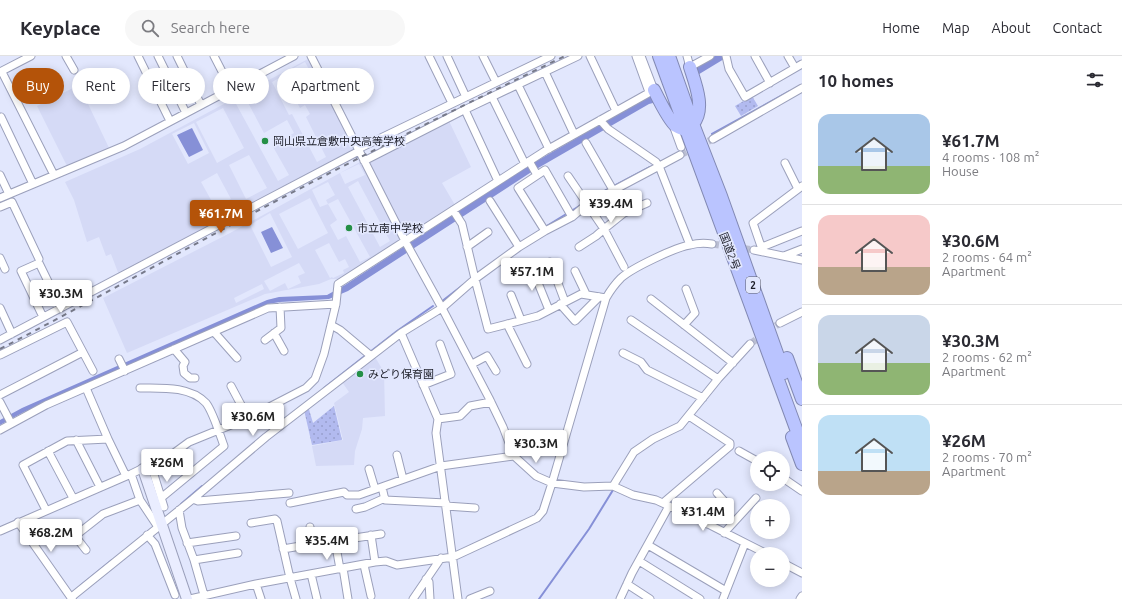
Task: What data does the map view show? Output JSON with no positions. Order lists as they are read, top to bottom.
{
  "streets": {
    "highway": ["国道2号", "2"]
  },
  "places": ["岡山県立倉敷中央高等学校", "市立南中学校", "みどり保育園"],
  "page": {
    "header": "Keyplace",
    "search": "Search here",
    "nav": [
      "Home",
      "Map",
      "About",
      "Contact"
    ],
    "heading": "10 homes",
    "chip": [
      "Buy",
      "Rent",
      "Filters",
      "New",
      "Apartment"
    ],
    "list": [
      {
        "name": "¥61.7M",
        "note": "4 rooms · 108 m² · House"
      },
      {
        "name": "¥30.6M",
        "note": "2 rooms · 64 m² · Apartment"
      },
      {
        "name": "¥30.3M",
        "note": "2 rooms · 62 m² · Apartment"
      },
      {
        "name": "¥26M",
        "note": "2 rooms · 70 m² · Apartment"
      }
    ],
    "price": [
      "¥39.4M",
      "¥61.7M",
      "¥57.1M",
      "¥30.3M",
      "¥30.6M",
      "¥30.3M",
      "¥26M",
      "¥31.4M",
      "¥68.2M",
      "¥35.4M"
    ],
    "map_buttons": ["+", "−"]
  }
}
